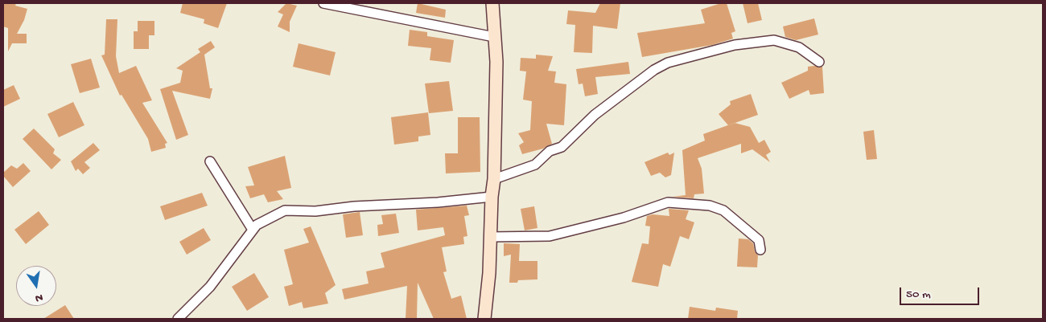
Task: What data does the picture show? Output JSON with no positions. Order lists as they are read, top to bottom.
{
  "scale_bar": "50 m",
  "north": "bottom"
}
